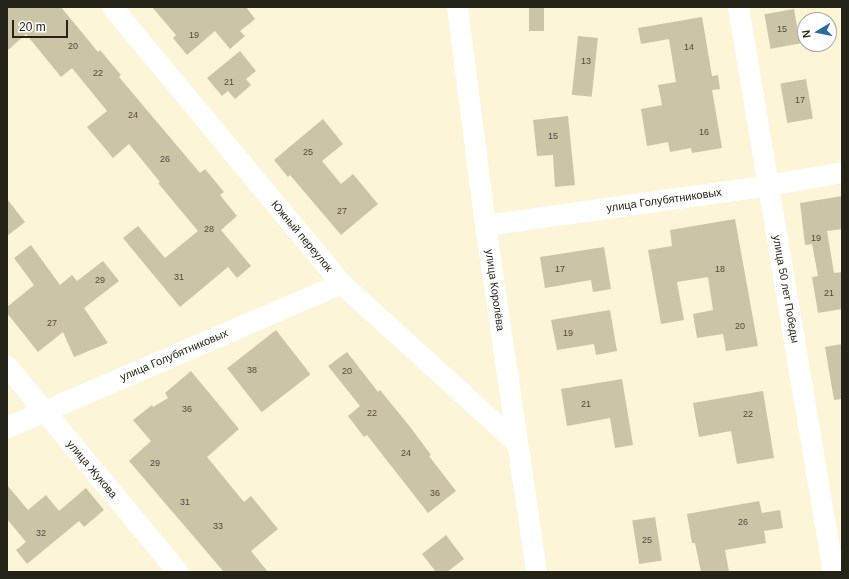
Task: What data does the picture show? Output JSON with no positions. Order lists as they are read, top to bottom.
{
  "streets": {
    "street": [
      "улица Голубятниковых",
      "Южный переулок",
      "улица 50 лет Победы",
      "улица Королёва",
      "улица Жукова"
    ]
  },
  "crossings": [
    ["улица Голубятниковых", "Южный переулок"],
    ["улица Голубятниковых", "улица 50 лет Победы"],
    ["улица Голубятниковых", "улица Королёва"],
    ["улица Голубятниковых", "улица Жукова"],
    ["Южный переулок", "улица Королёва"]
  ],
  "house_numbers": [
    "15",
    "19",
    "20",
    "14",
    "13",
    "22",
    "21",
    "17",
    "24",
    "16",
    "15",
    "25",
    "26",
    "27",
    "28",
    "19",
    "17",
    "18",
    "31",
    "29",
    "21",
    "27",
    "20",
    "19",
    "38",
    "20",
    "21",
    "36",
    "22",
    "22",
    "24",
    "29",
    "36",
    "31",
    "26",
    "33",
    "32",
    "25"
  ],
  "scale_bar": "20 m",
  "north": "left"
}
